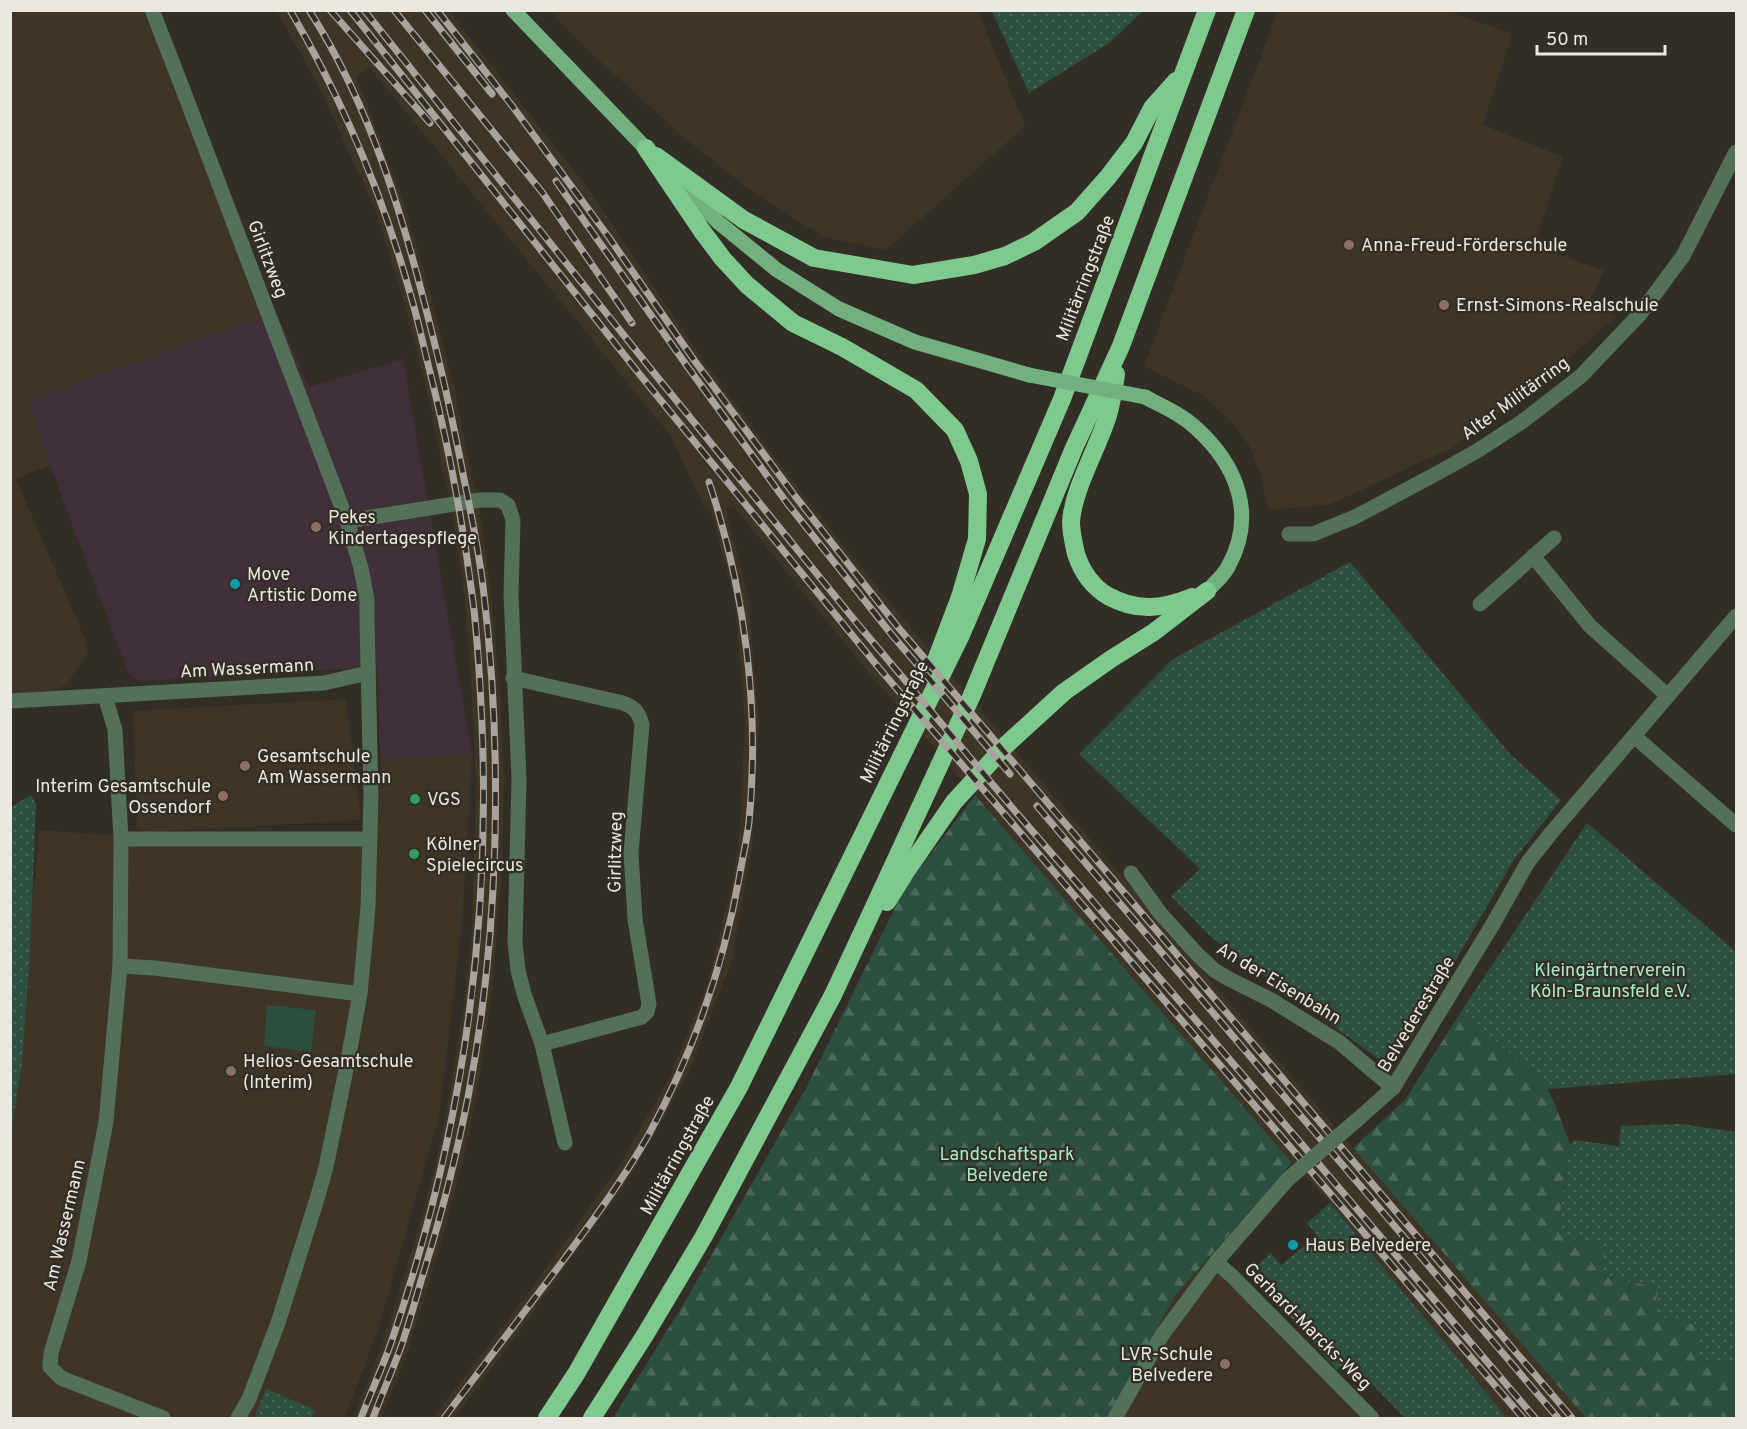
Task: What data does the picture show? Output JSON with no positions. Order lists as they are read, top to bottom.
{
  "streets": {
    "highway": ["Militärringstraße"],
    "street": [
      "Girlitzweg",
      "Alter Militärring",
      "Am Wassermann",
      "An der Eisenbahn",
      "Belvederestraße",
      "Gerhard-Marcks-Weg"
    ]
  },
  "crossings": [
    ["Girlitzweg", "Am Wassermann"],
    ["An der Eisenbahn", "Belvederestraße"],
    ["Belvederestraße", "Gerhard-Marcks-Weg"]
  ],
  "parks": ["Kleingärtnerverein Köln-Braunsfeld e.V.", "Landschaftspark Belvedere"],
  "places": [
    "Anna-Freud-Förderschule",
    "Ernst-Simons-Realschule",
    "Pekes Kindertagespflege",
    "Move Artistic Dome",
    "Gesamtschule Am Wassermann",
    "Interim Gesamtschule Ossendorf",
    "VGS",
    "Kölner Spielecircus",
    "Helios-Gesamtschule (Interim)",
    "Haus Belvedere",
    "LVR-Schule Belvedere"
  ],
  "scale_bar": "50 m"
}
